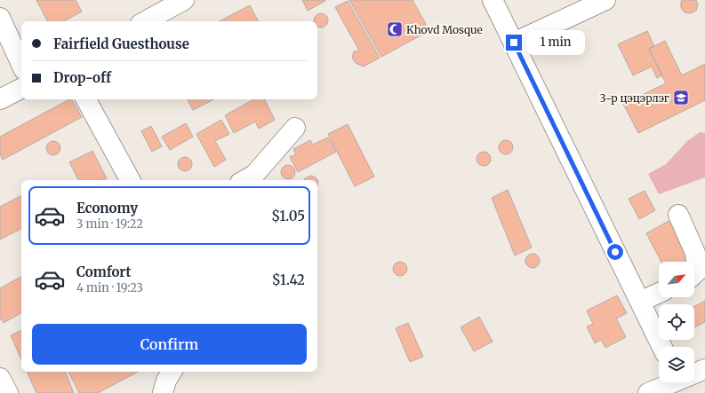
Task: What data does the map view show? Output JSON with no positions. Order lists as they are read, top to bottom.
{
  "places": {
    "mosque": ["Khovd Mosque"],
    "school or university": ["3-р цэцэрлэг"]
  },
  "north": "top right",
  "page": {
    "banner": ["Fairfield Guesthouse", "Drop-off"],
    "bubble": "1 min",
    "list": [
      {
        "name": "Economy",
        "note": "3 min · 19:22",
        "value": "$1.05"
      },
      {
        "name": "Comfort",
        "note": "4 min · 19:23",
        "value": "$1.42"
      }
    ],
    "buttons": "Confirm"
  }
}
